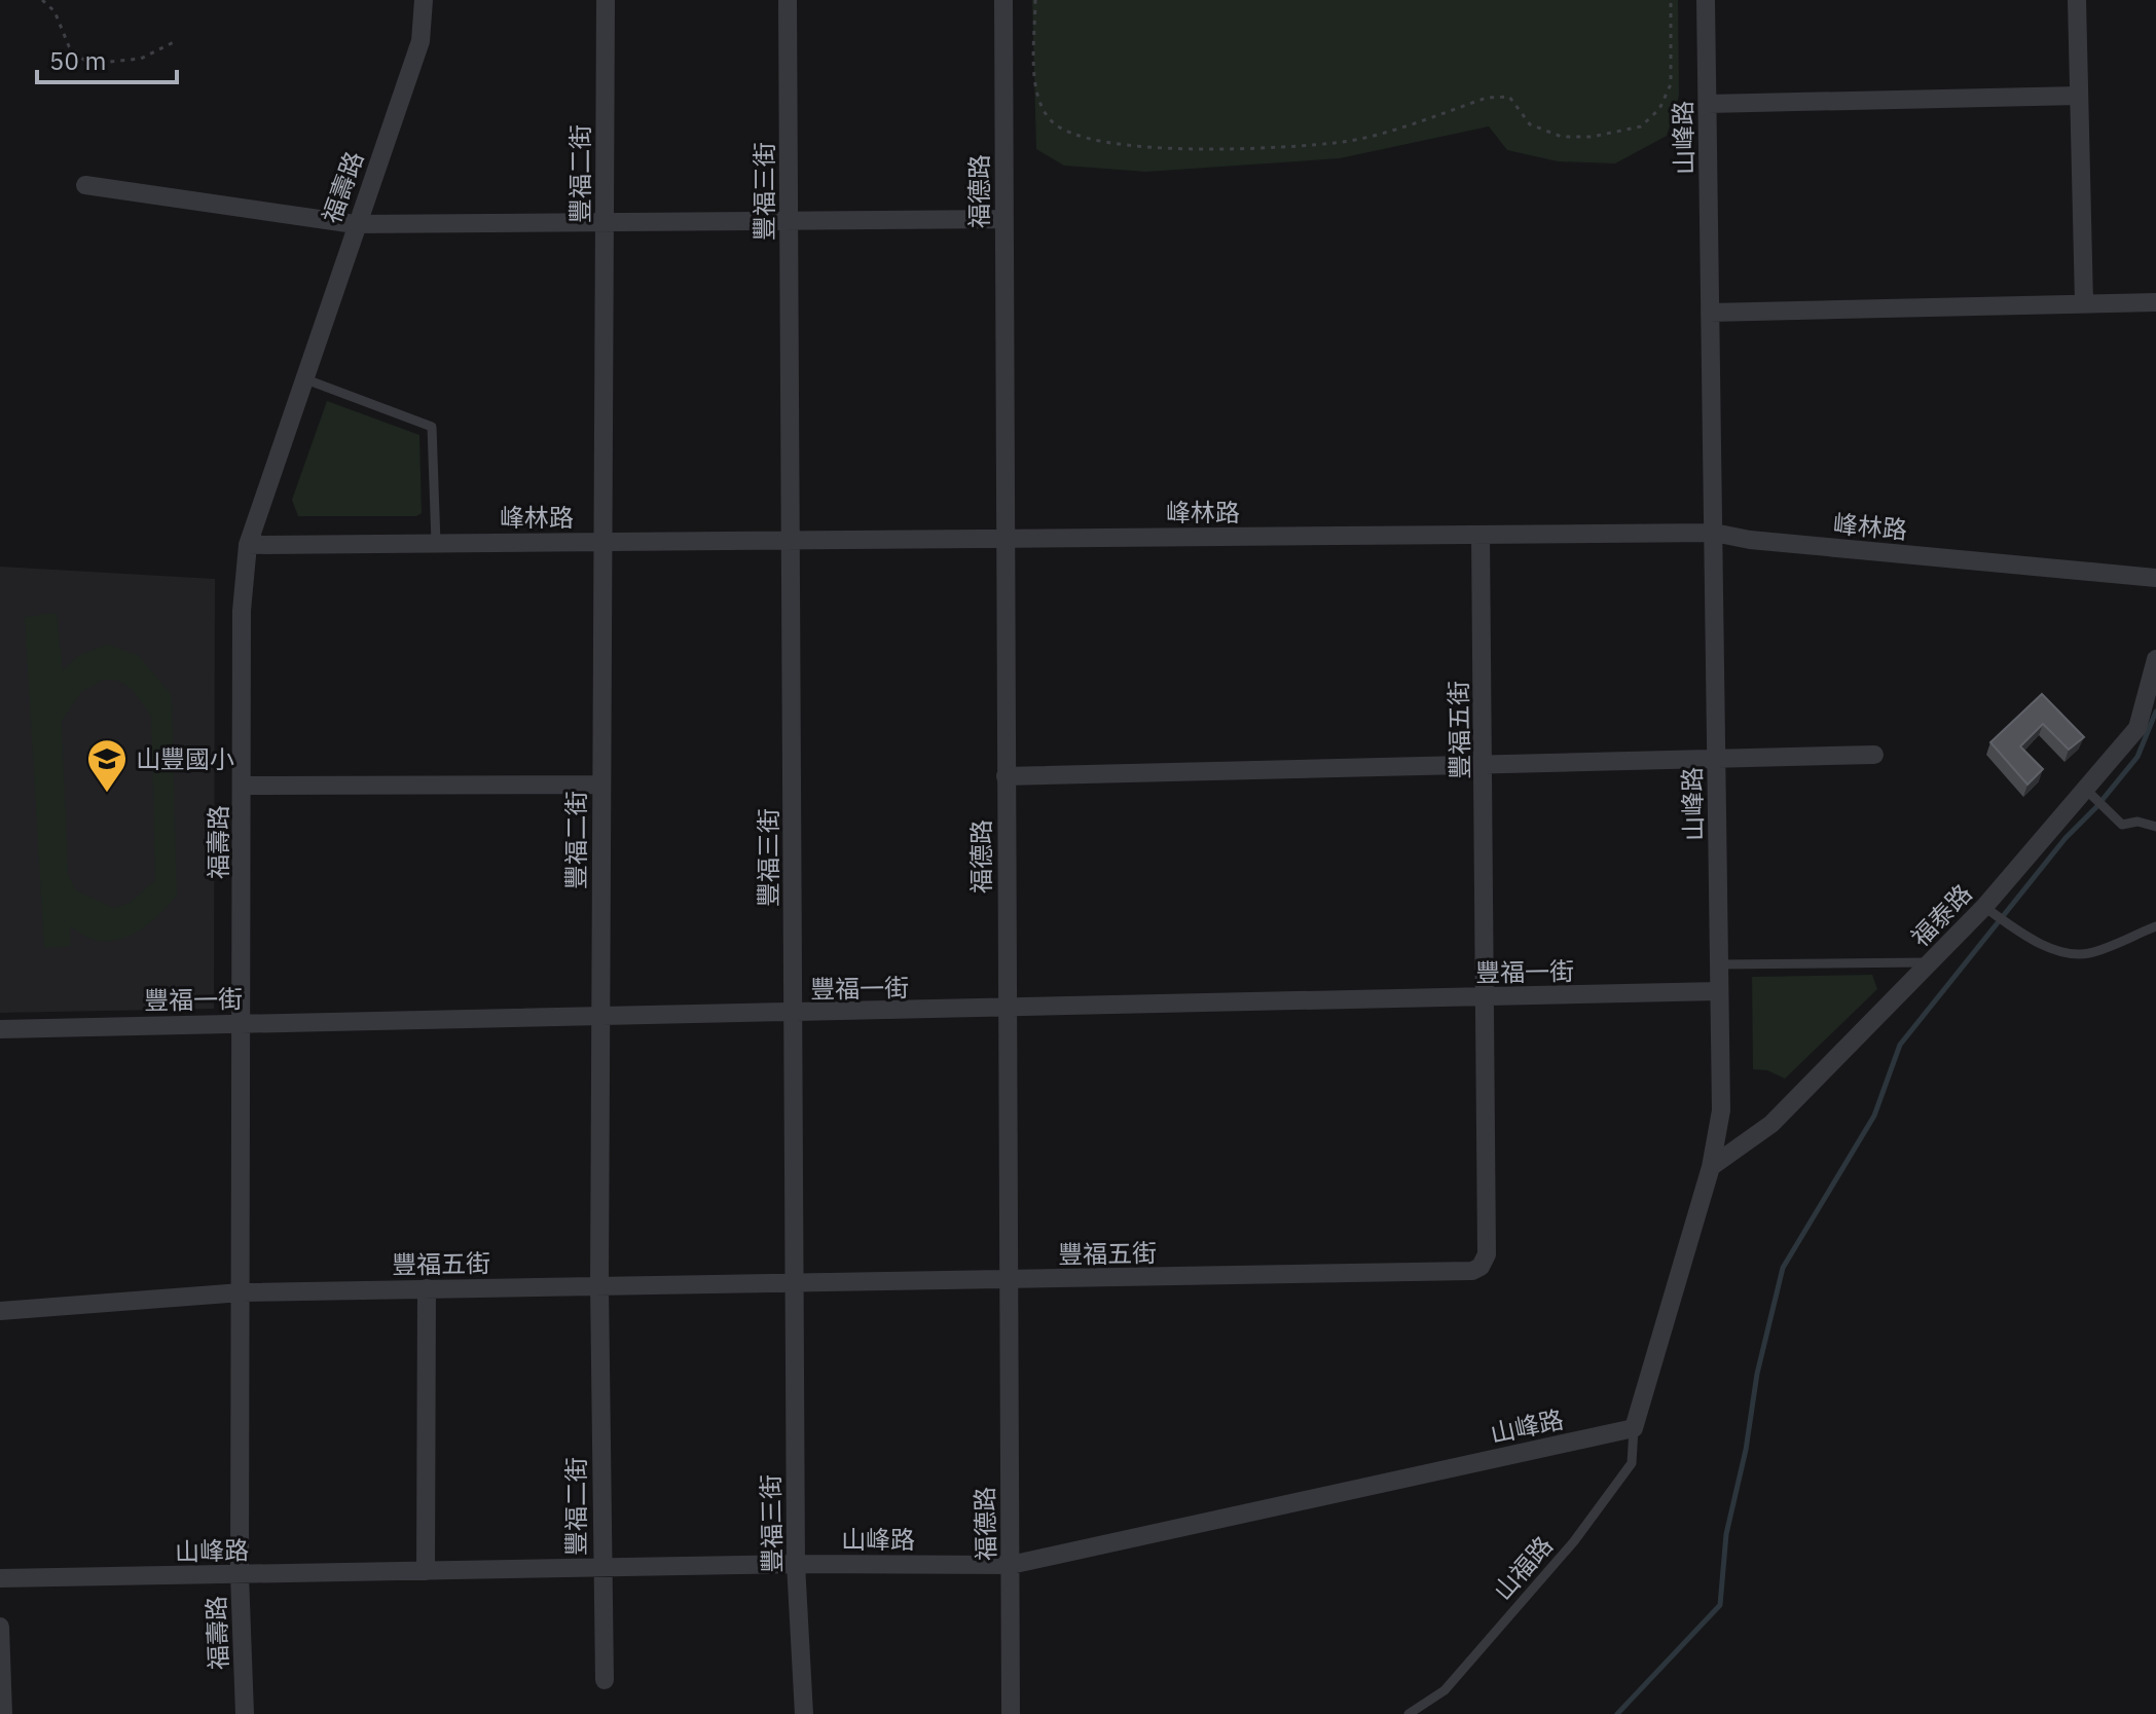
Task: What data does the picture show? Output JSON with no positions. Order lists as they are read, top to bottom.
{
  "streets": {
    "street": [
      "山峰路",
      "豐福二街",
      "福壽路",
      "豐福三街",
      "福德路",
      "峰林路",
      "豐福五街",
      "福泰路",
      "豐福一街"
    ],
    "lane": ["山福路"]
  },
  "crossings": [
    ["山峰路", "豐福二街"],
    ["山峰路", "福壽路"],
    ["山峰路", "豐福三街"],
    ["山峰路", "福德路"],
    ["山峰路", "峰林路"],
    ["山峰路", "福泰路"],
    ["山峰路", "豐福一街"],
    ["山峰路", "山福路"],
    ["豐福二街", "峰林路"],
    ["豐福二街", "豐福五街"],
    ["豐福二街", "豐福一街"],
    ["福壽路", "峰林路"],
    ["福壽路", "豐福五街"],
    ["福壽路", "豐福一街"],
    ["豐福三街", "峰林路"],
    ["豐福三街", "豐福五街"],
    ["豐福三街", "豐福一街"],
    ["福德路", "峰林路"],
    ["福德路", "豐福五街"],
    ["福德路", "豐福一街"],
    ["峰林路", "豐福五街"],
    ["豐福五街", "豐福一街"]
  ],
  "places": {
    "school or university": ["山豐國小"]
  },
  "scale_bar": "50 m"
}
